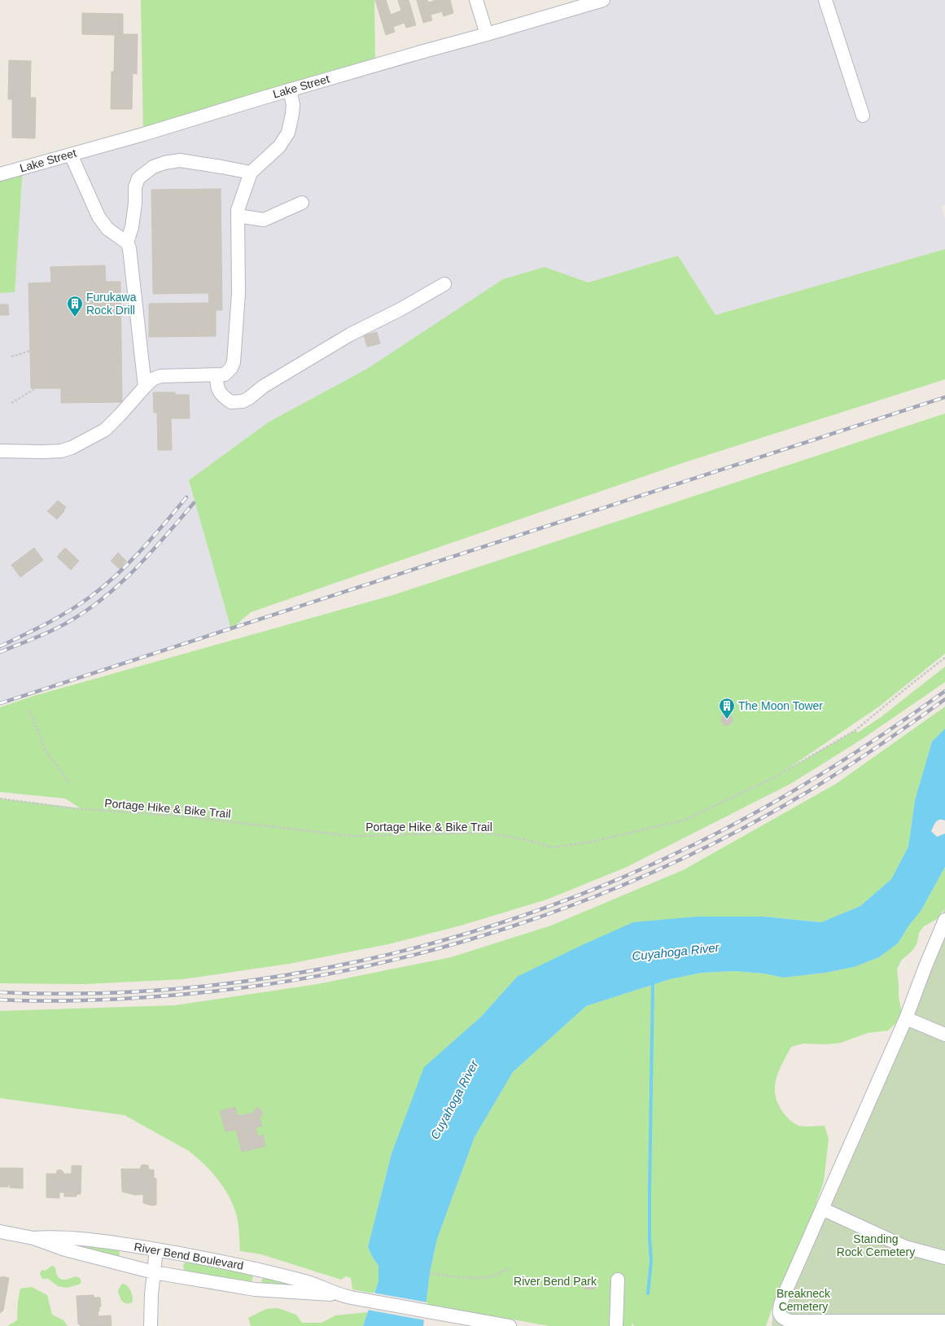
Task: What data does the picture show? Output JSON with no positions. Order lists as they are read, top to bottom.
{
  "streets": {
    "street": ["Lake Street", "River Bend Boulevard"],
    "path": ["Portage Hike & Bike Trail"]
  },
  "water": ["Cuyahoga River"],
  "parks": ["Standing Rock Cemetery", "River Bend Park", "Breakneck Cemetery"],
  "places": {
    "building": ["Furukawa Rock Drill", "The Moon Tower"]
  }
}
